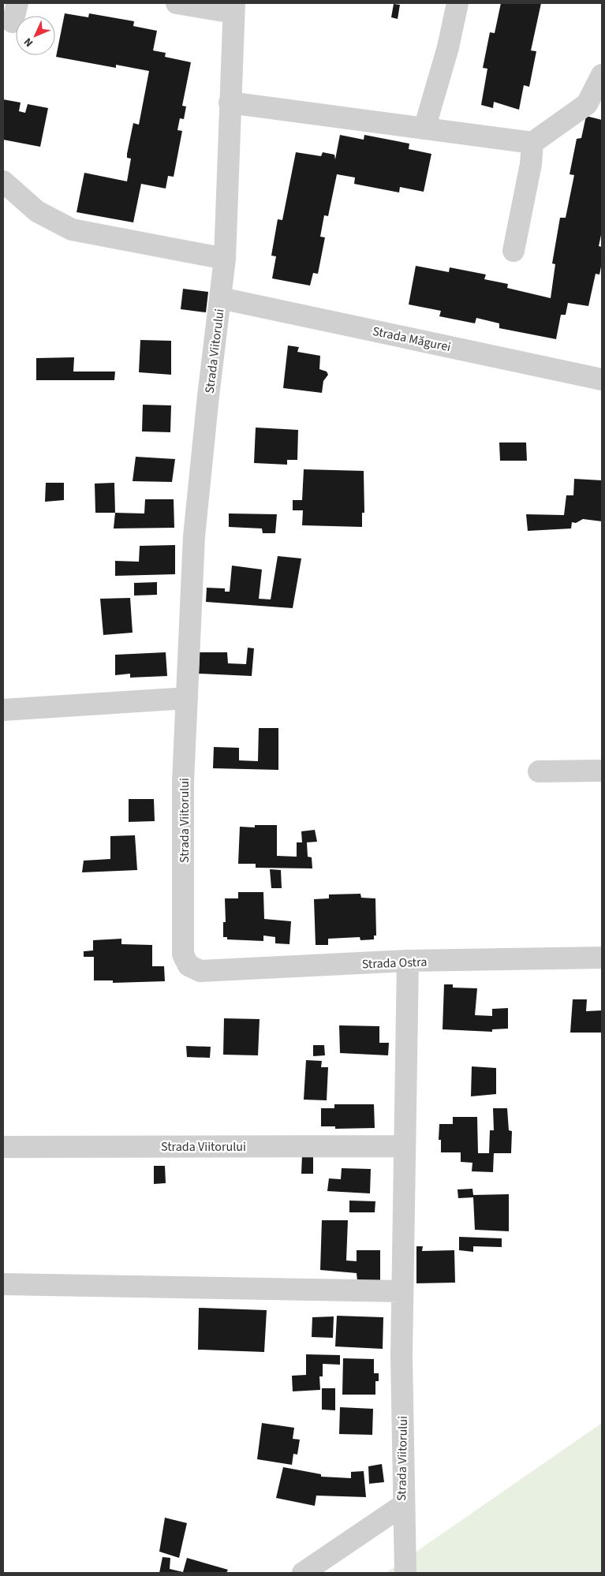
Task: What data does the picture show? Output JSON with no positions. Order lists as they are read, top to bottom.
{
  "streets": {
    "street": ["Strada Măgurei", "Strada Viitorului", "Strada Ostra"]
  },
  "crossings": [
    ["Strada Măgurei", "Strada Viitorului"],
    ["Strada Viitorului", "Strada Ostra"]
  ],
  "north": "bottom left"
}
